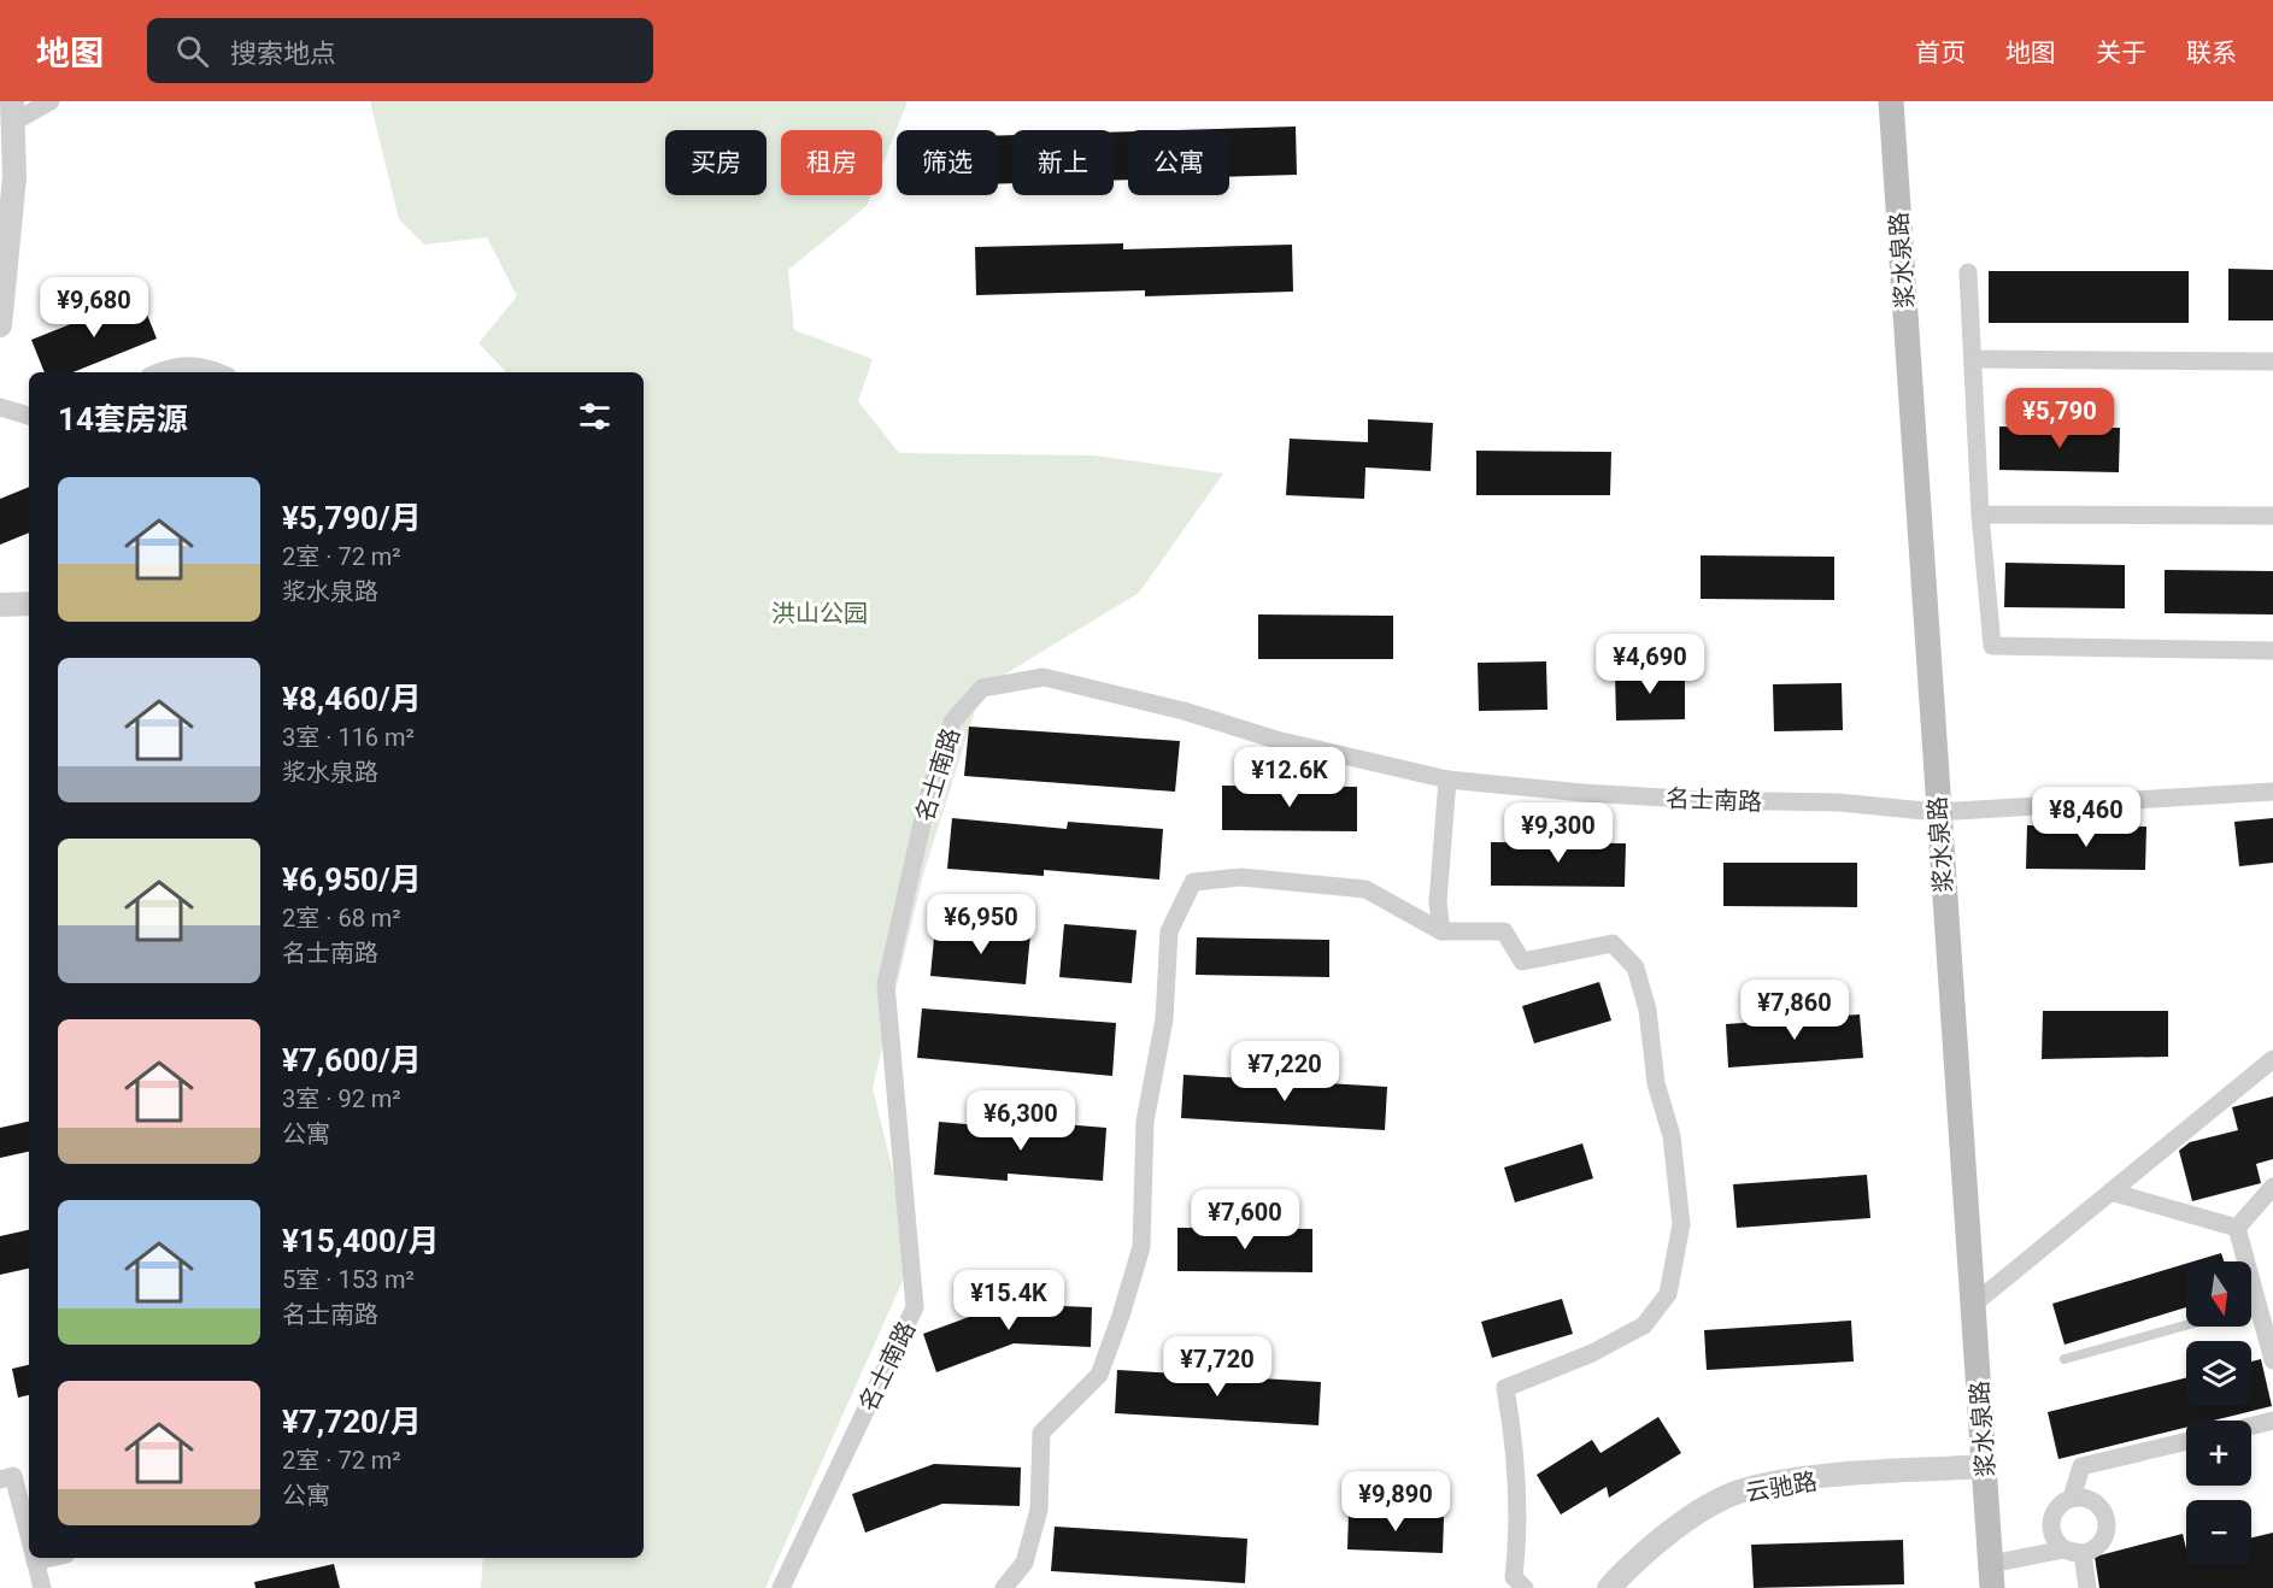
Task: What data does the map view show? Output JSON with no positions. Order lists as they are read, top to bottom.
{
  "streets": {
    "main road": ["浆水泉路"],
    "street": ["名士南路", "云驰路"]
  },
  "crossings": [
    ["浆水泉路", "名士南路"],
    ["浆水泉路", "云驰路"]
  ],
  "parks": ["洪山公园"],
  "north": "bottom",
  "page": {
    "header": "地图",
    "search": "搜索地点",
    "nav": [
      "首页",
      "地图",
      "关于",
      "联系"
    ],
    "chip": [
      "买房",
      "租房",
      "筛选",
      "新上",
      "公寓"
    ],
    "price": [
      "¥9,680",
      "¥5,790",
      "¥4,690",
      "¥12.6K",
      "¥8,460",
      "¥9,300",
      "¥6,950",
      "¥7,860",
      "¥7,220",
      "¥6,300",
      "¥7,600",
      "¥15.4K",
      "¥7,720",
      "¥9,890"
    ],
    "heading": "14套房源",
    "list": [
      {
        "name": "¥5,790/月",
        "note": "2室 · 72 m² · 浆水泉路"
      },
      {
        "name": "¥8,460/月",
        "note": "3室 · 116 m² · 浆水泉路"
      },
      {
        "name": "¥6,950/月",
        "note": "2室 · 68 m² · 名士南路"
      },
      {
        "name": "¥7,600/月",
        "note": "3室 · 92 m² · 公寓"
      },
      {
        "name": "¥15,400/月",
        "note": "5室 · 153 m² · 名士南路"
      },
      {
        "name": "¥7,720/月",
        "note": "2室 · 72 m² · 公寓"
      }
    ],
    "map_buttons": ["+", "−"]
  }
}
